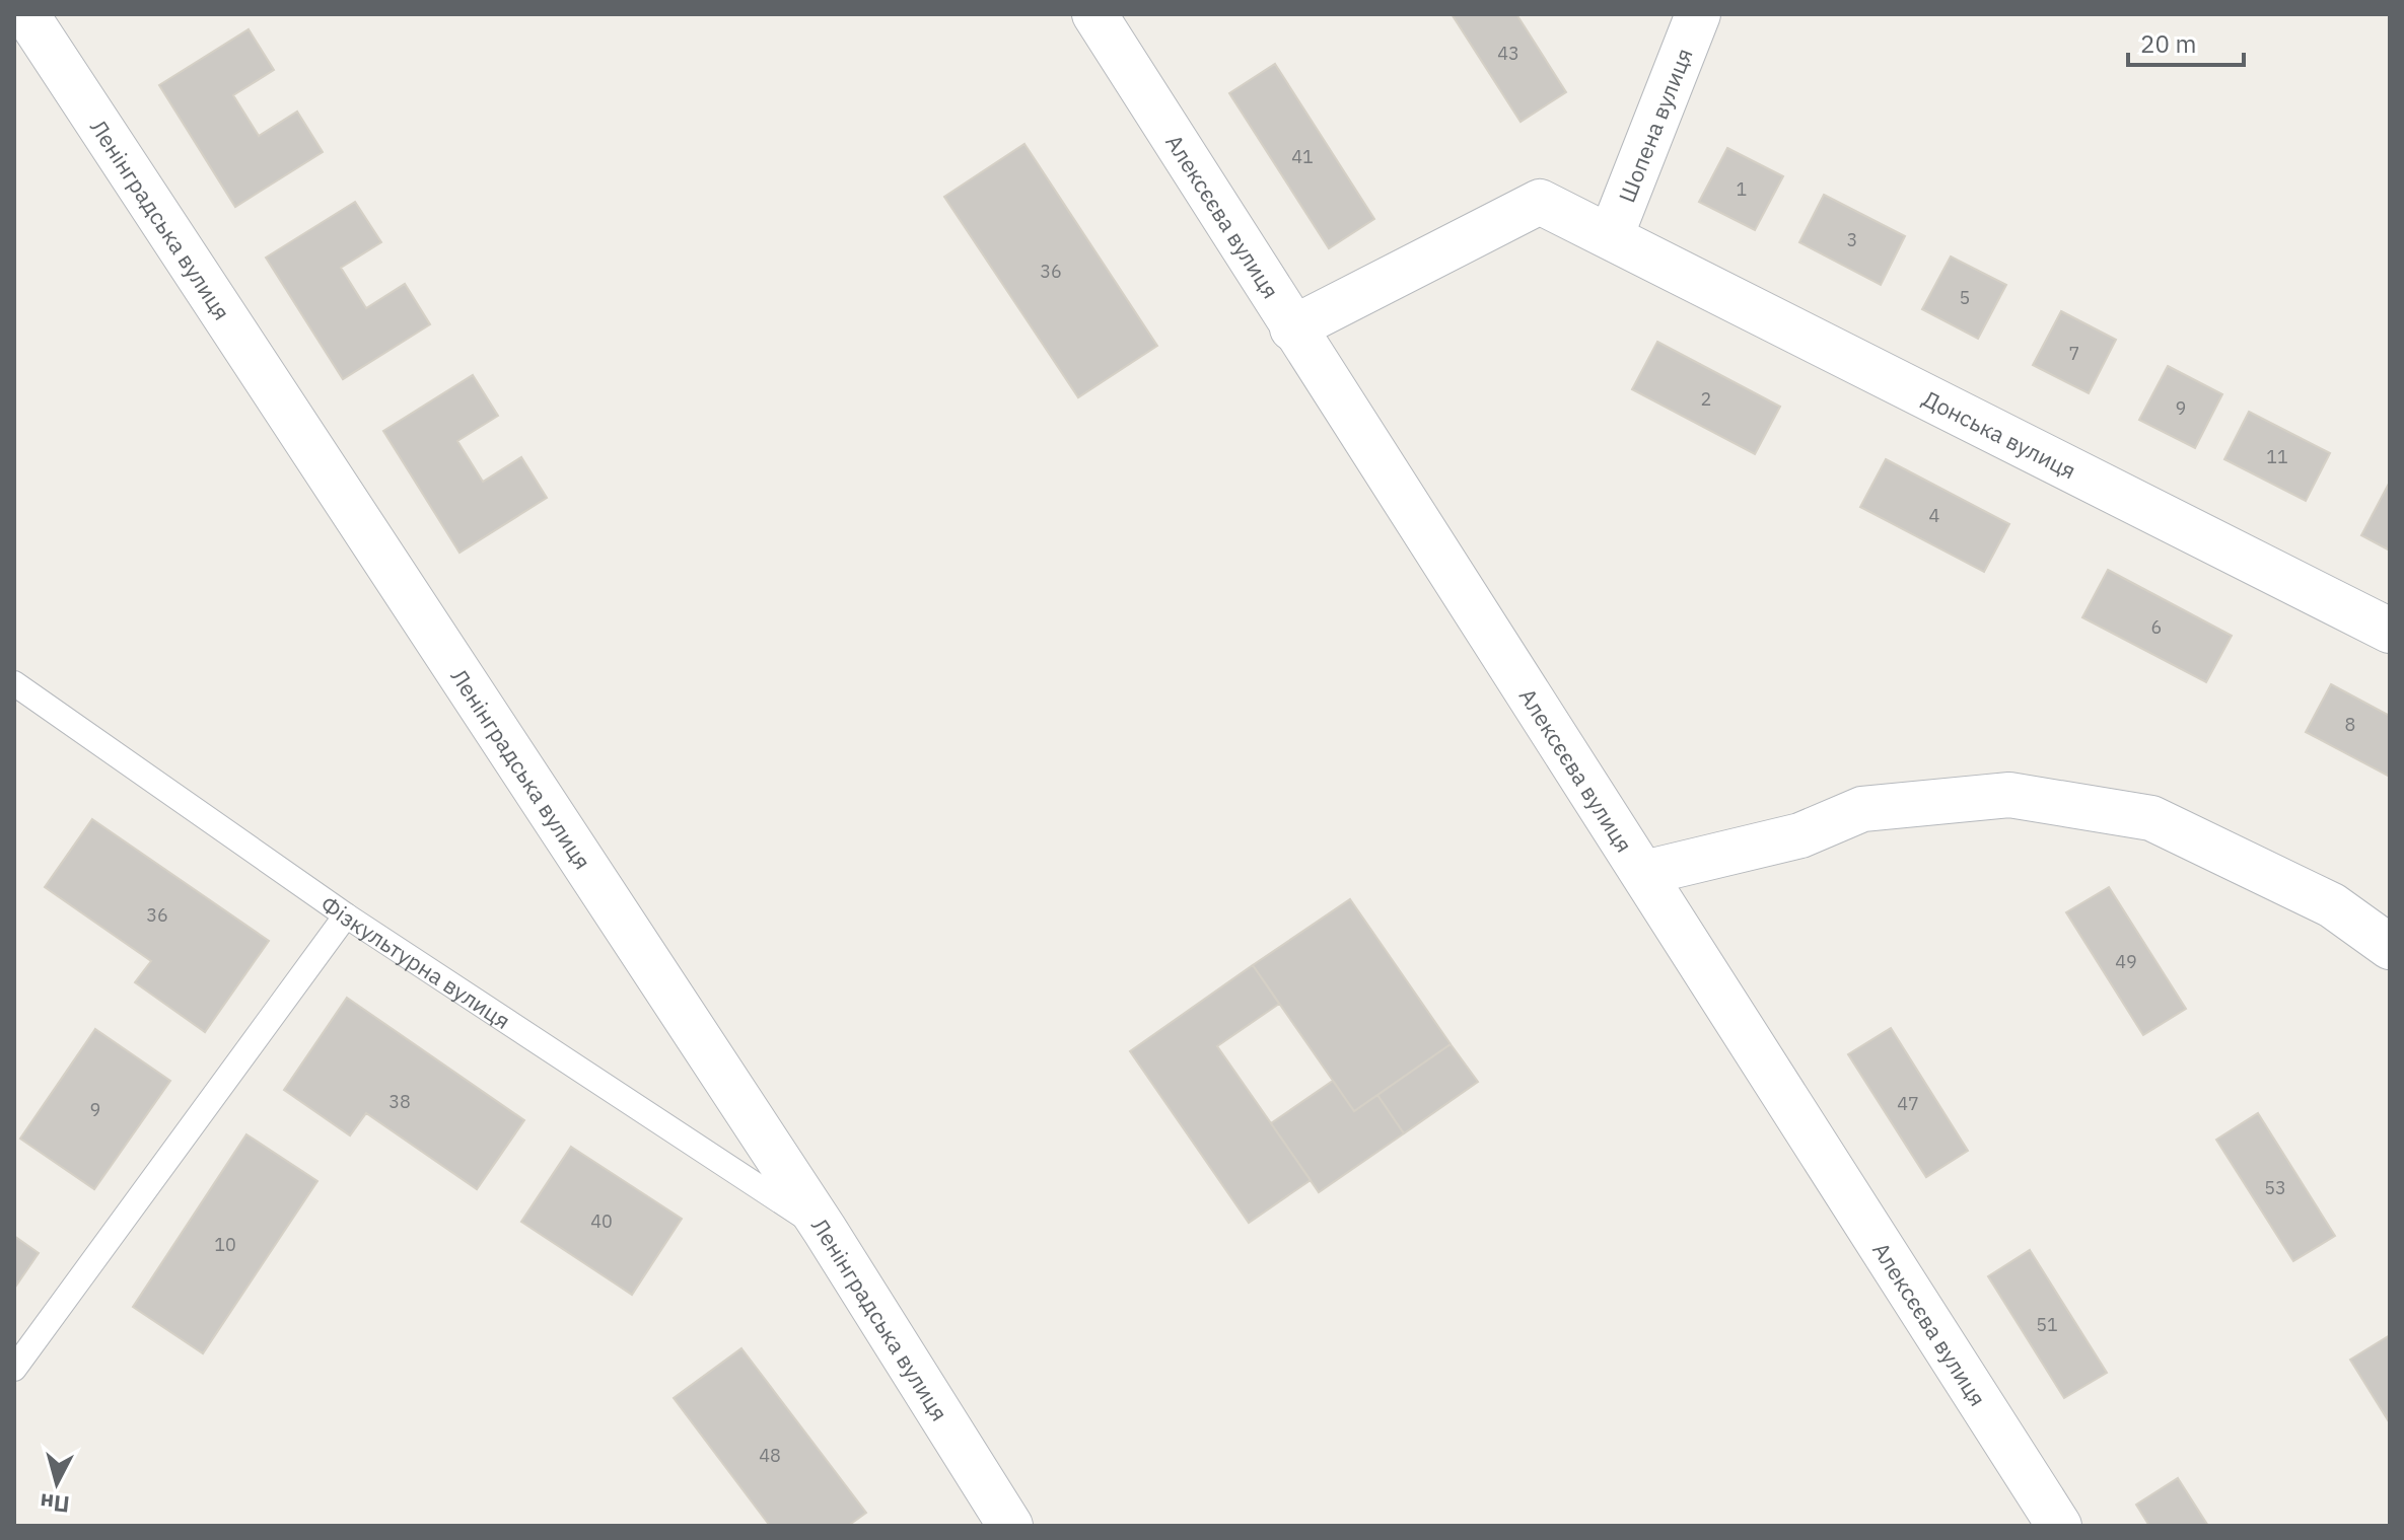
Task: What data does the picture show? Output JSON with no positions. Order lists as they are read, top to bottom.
{
  "streets": {
    "street": [
      "Шопена вулиця",
      "Алексєєва вулиця",
      "Ленінградська вулиця",
      "Донська вулиця"
    ],
    "lane": ["Фiзкультурна вулиця"]
  },
  "crossings": [
    ["Шопена вулиця", "Донська вулиця"],
    ["Алексєєва вулиця", "Донська вулиця"],
    ["Ленінградська вулиця", "Фiзкультурна вулиця"]
  ],
  "house_numbers": [
    "43",
    "41",
    "1",
    "3",
    "36",
    "5",
    "7",
    "2",
    "9",
    "11",
    "4",
    "6",
    "8",
    "36",
    "49",
    "38",
    "47",
    "9",
    "53",
    "40",
    "10",
    "51",
    "48"
  ],
  "scale_bar": "20 m",
  "north": "bottom"
}
